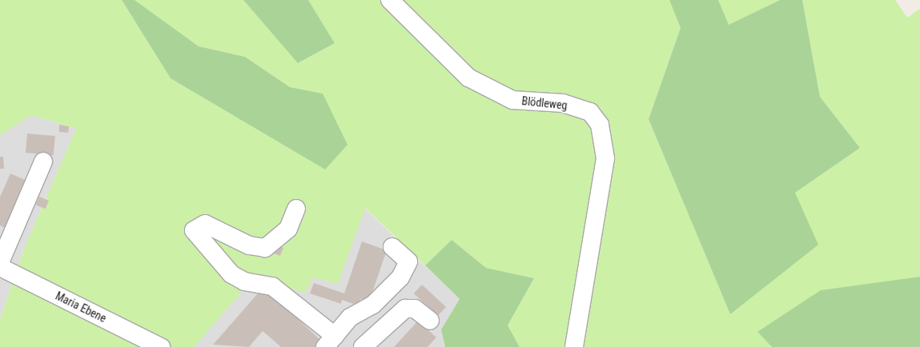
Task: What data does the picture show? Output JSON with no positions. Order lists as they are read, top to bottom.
{
  "streets": {
    "street": ["Blödleweg", "Maria Ebene"]
  }
}
